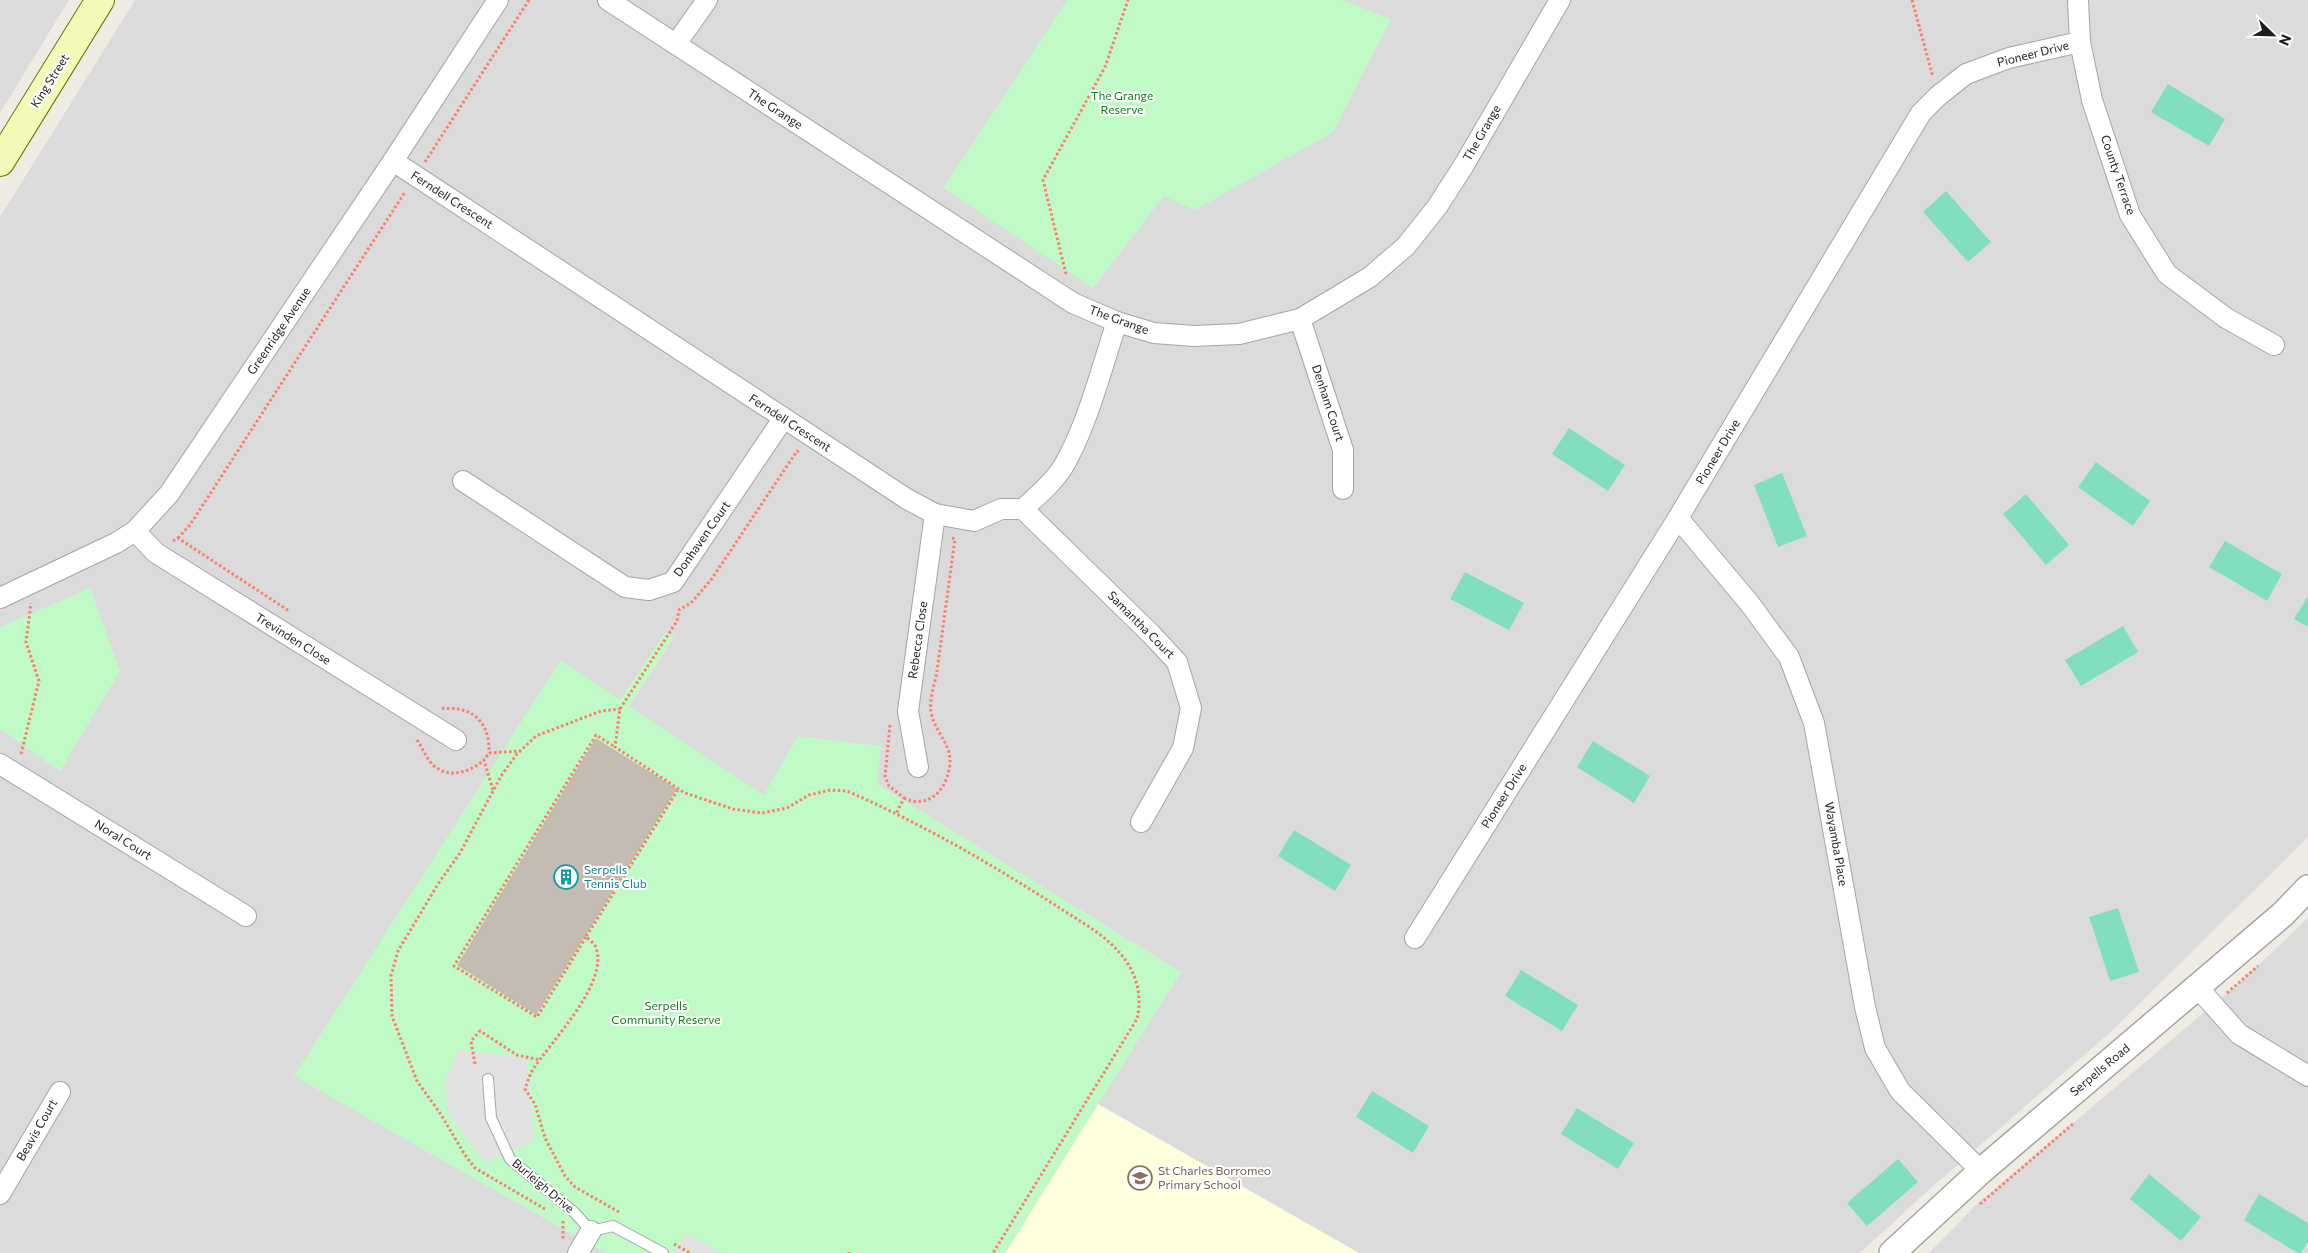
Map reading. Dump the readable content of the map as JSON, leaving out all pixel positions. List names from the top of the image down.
{
  "streets": {
    "main road": ["King Street"],
    "street": [
      "Pioneer Drive",
      "The Grange",
      "County Terrace",
      "Ferndell Crescent",
      "Greenridge Avenue",
      "Denham Court",
      "Donhaven Court",
      "Samantha Court",
      "Trevinden Close",
      "Rebecca Close",
      "Noral Court",
      "Wayamba Place",
      "Serpells Road",
      "Beavis Court"
    ],
    "lane": ["Burleigh Drive"]
  },
  "crossings": [
    ["Pioneer Drive", "County Terrace"],
    ["Pioneer Drive", "Wayamba Place"],
    ["The Grange", "Denham Court"],
    ["Ferndell Crescent", "Greenridge Avenue"],
    ["Ferndell Crescent", "Donhaven Court"],
    ["Ferndell Crescent", "Samantha Court"],
    ["Ferndell Crescent", "Rebecca Close"],
    ["Greenridge Avenue", "Trevinden Close"],
    ["Wayamba Place", "Serpells Road"]
  ],
  "parks": ["The Grange Reserve", "Serpells Community Reserve"],
  "places": {
    "building": ["Serpells Tennis Club"],
    "school or university": ["St Charles Borromeo Primary School"]
  },
  "north": "bottom right"
}
